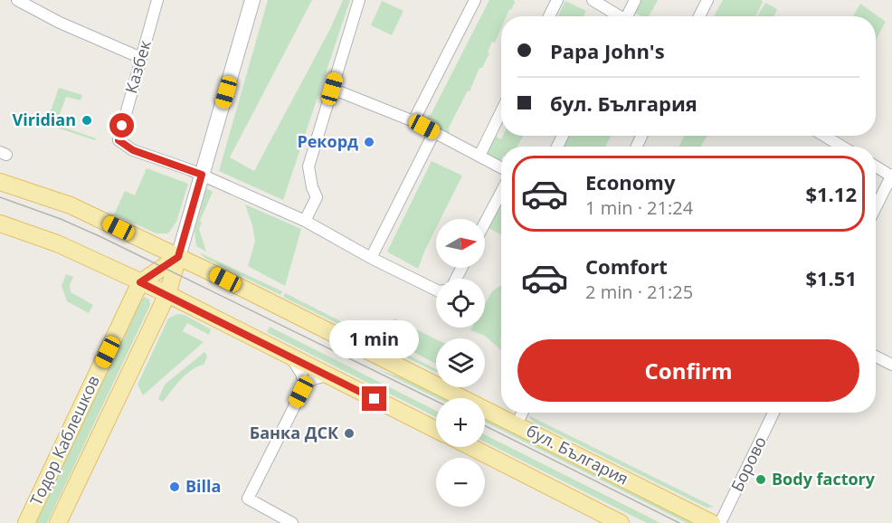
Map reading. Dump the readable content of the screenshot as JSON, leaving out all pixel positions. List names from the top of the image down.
{
  "streets": {
    "main road": ["Тодор Каблешков", "бул. България"],
    "street": ["Казбек", "Борово"]
  },
  "crossings": [
    ["Казбек", "Тодор Каблешков"],
    ["Тодор Каблешков", "бул. България"]
  ],
  "places": [
    "Viridian",
    "Рекорд",
    "Банка ДСК",
    "Body factory",
    "Billa"
  ],
  "north": "right",
  "page": {
    "banner": ["Papa John's", "бул. България"],
    "list": [
      {
        "name": "Economy",
        "note": "1 min · 21:24",
        "value": "$1.12"
      },
      {
        "name": "Comfort",
        "note": "2 min · 21:25",
        "value": "$1.51"
      }
    ],
    "map_buttons": ["+", "−"],
    "bubble": "1 min",
    "buttons": "Confirm"
  }
}
